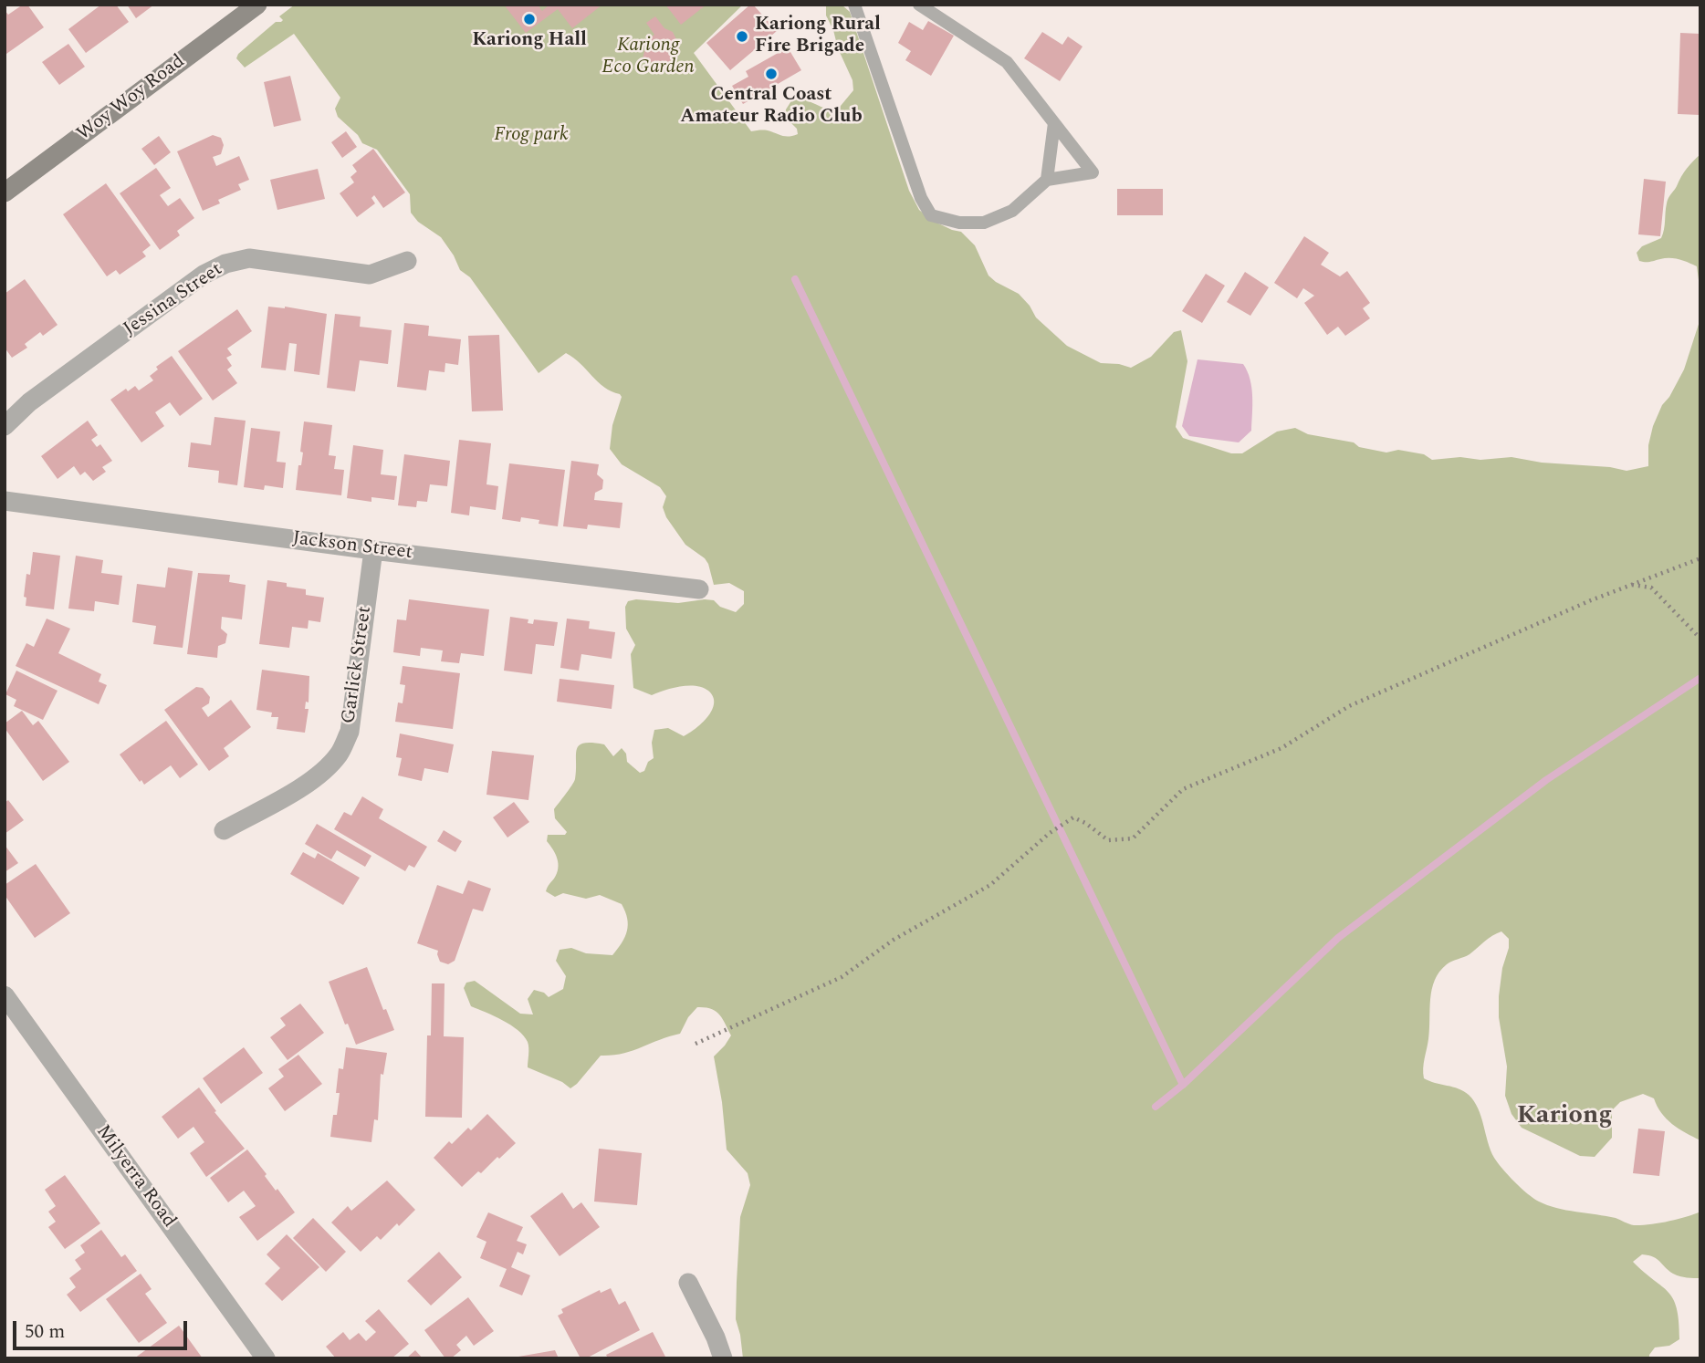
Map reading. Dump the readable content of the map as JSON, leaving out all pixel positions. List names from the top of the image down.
{
  "streets": {
    "main road": ["Woy Woy Road"],
    "street": [
      "Jessina Street",
      "Jackson Street",
      "Garlick Street",
      "Milyerra Road"
    ]
  },
  "crossings": [
    ["Jackson Street", "Garlick Street"]
  ],
  "districts": ["Kariong"],
  "parks": ["Kariong Eco Garden", "Frog park"],
  "places": ["Kariong Hall", "Kariong Rural Fire Brigade", "Central Coast Amateur Radio Club"],
  "scale_bar": "50 m"
}
